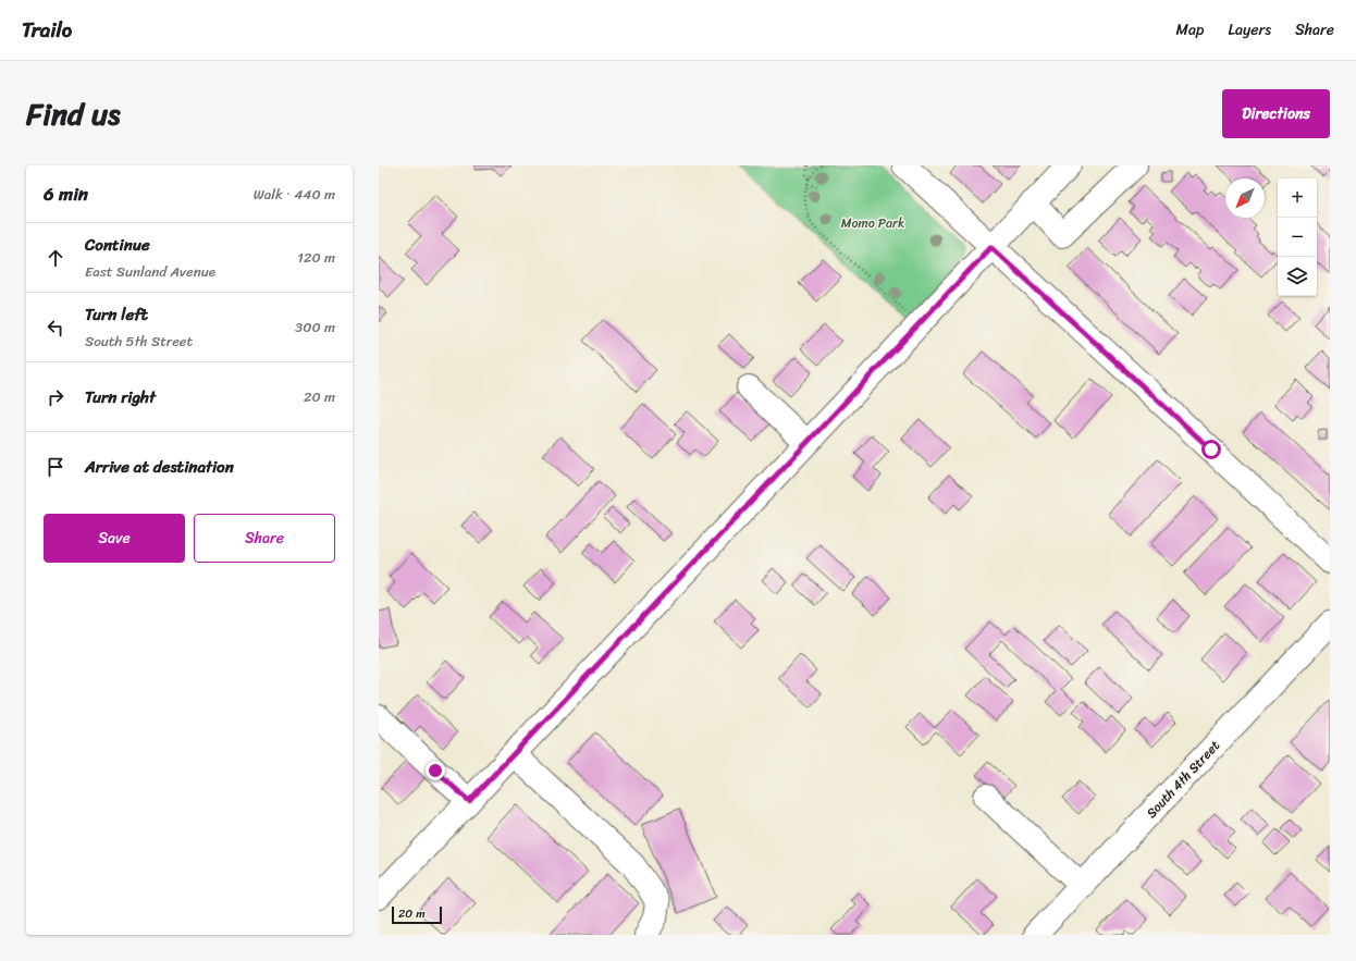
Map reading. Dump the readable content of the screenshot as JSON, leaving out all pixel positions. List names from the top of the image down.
{
  "streets": {
    "street": ["South 4th Street"]
  },
  "parks": ["Momo Park"],
  "scale_bar": "20 m",
  "north": "bottom left",
  "page": {
    "header": "Trailo",
    "nav": ["Map", "Layers", "Share"],
    "title": "Find us",
    "buttons": [
      "Directions",
      ["Save", "Share"]
    ],
    "heading": ["6 min", "Walk · 440 m"],
    "map_buttons": ["+", "−"],
    "list": [
      ["Continue", "East Sunland Avenue", "120 m"],
      ["Turn left", "South 5th Street", "300 m"],
      ["Turn right", "20 m"],
      "Arrive at destination"
    ],
    "scale": "20 m"
  }
}
